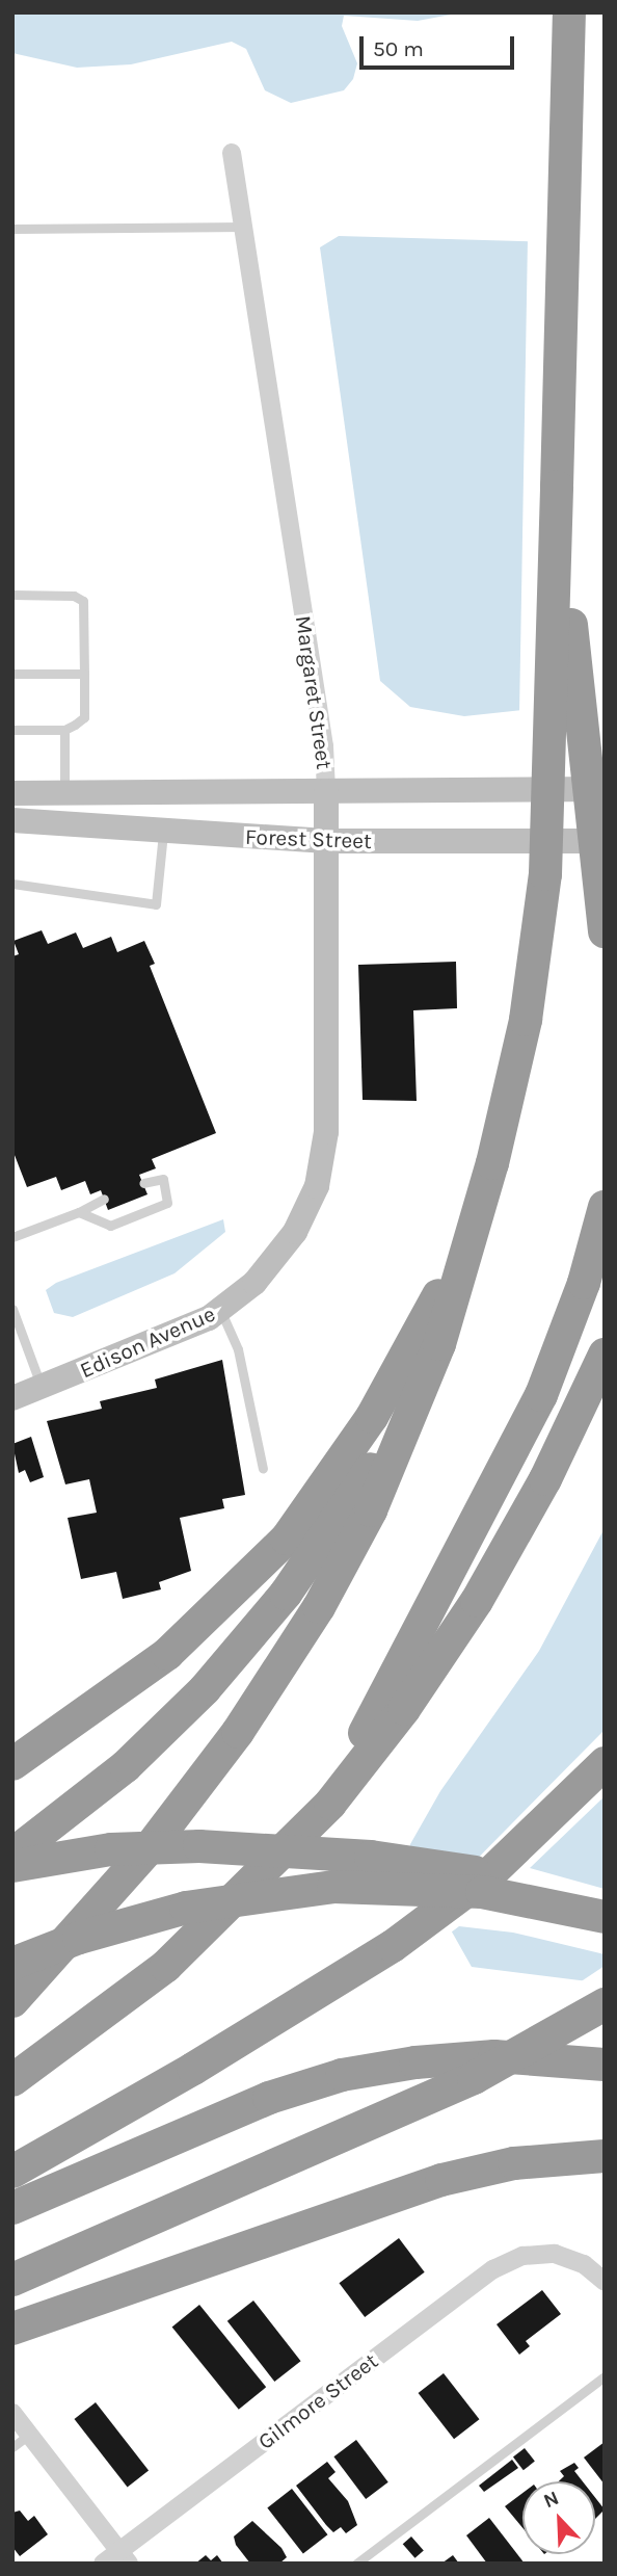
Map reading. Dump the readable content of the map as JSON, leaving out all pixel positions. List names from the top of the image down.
{
  "streets": {
    "main road": ["Margaret Street", "Forest Street", "Edison Avenue"],
    "street": ["Gilmore Street"]
  },
  "crossings": [
    ["Margaret Street", "Forest Street"],
    ["Margaret Street", "Edison Avenue"]
  ],
  "scale_bar": "50 m",
  "north": "top left"
}
